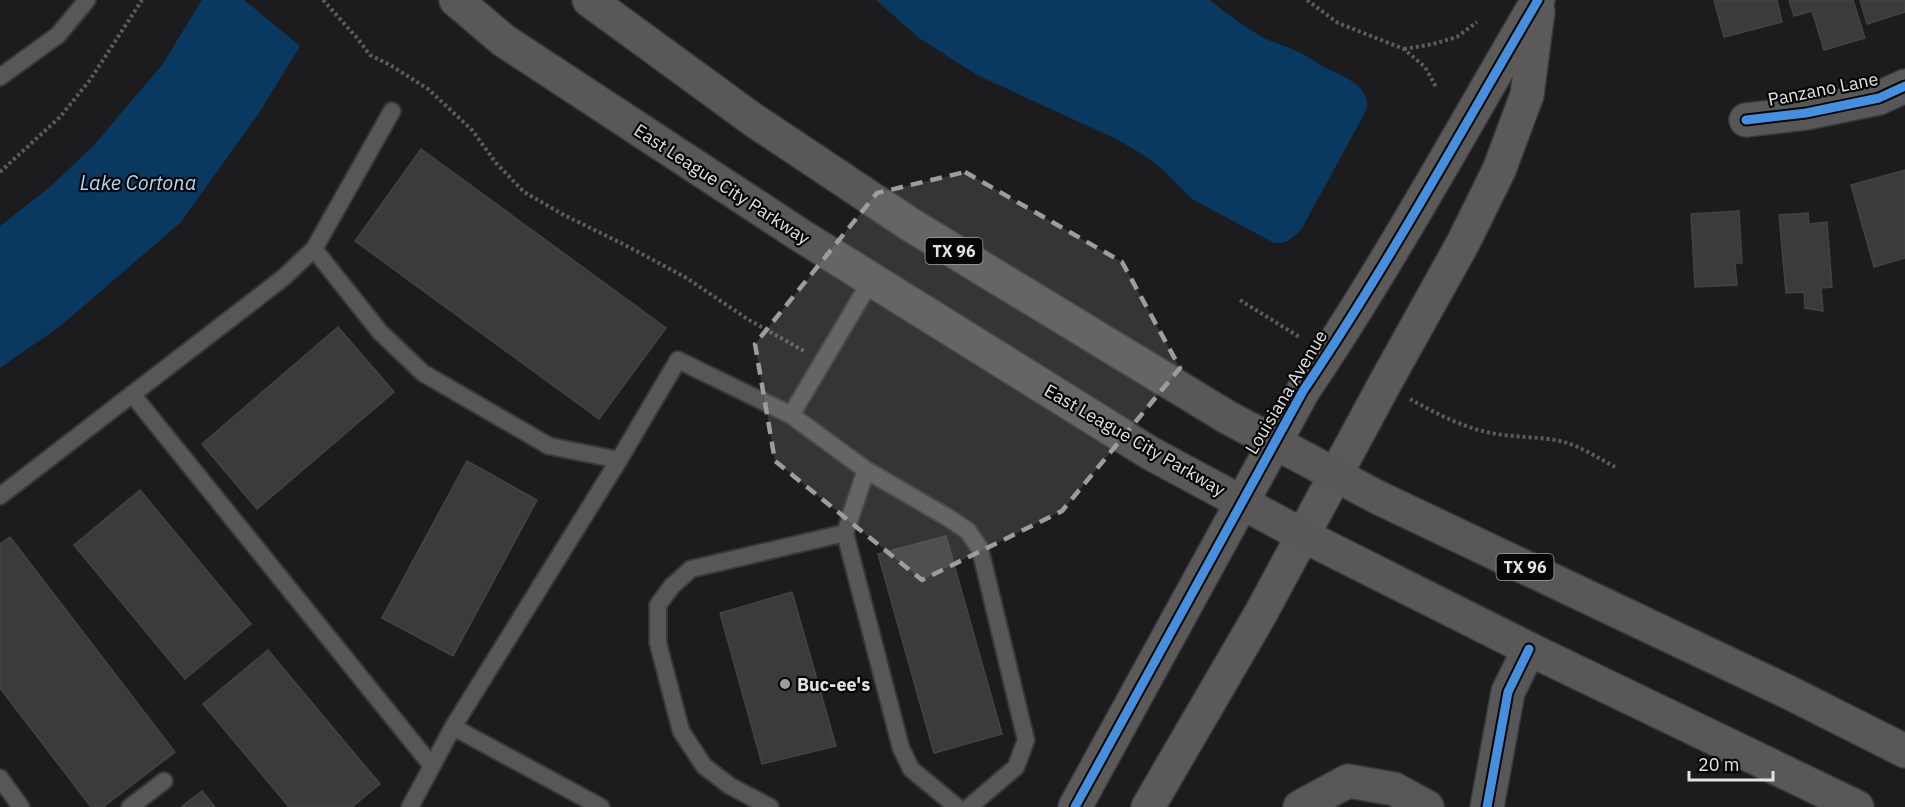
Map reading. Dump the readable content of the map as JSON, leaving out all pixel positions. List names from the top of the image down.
{
  "streets": {
    "main road": ["East League City Parkway", "TX 96"],
    "street": ["Panzano Lane", "Louisiana Avenue"]
  },
  "crossings": [
    ["East League City Parkway", "Louisiana Avenue"],
    ["TX 96", "Louisiana Avenue"]
  ],
  "water": ["Lake Cortona"],
  "places": ["Buc-ee's"],
  "scale_bar": "20 m"
}
